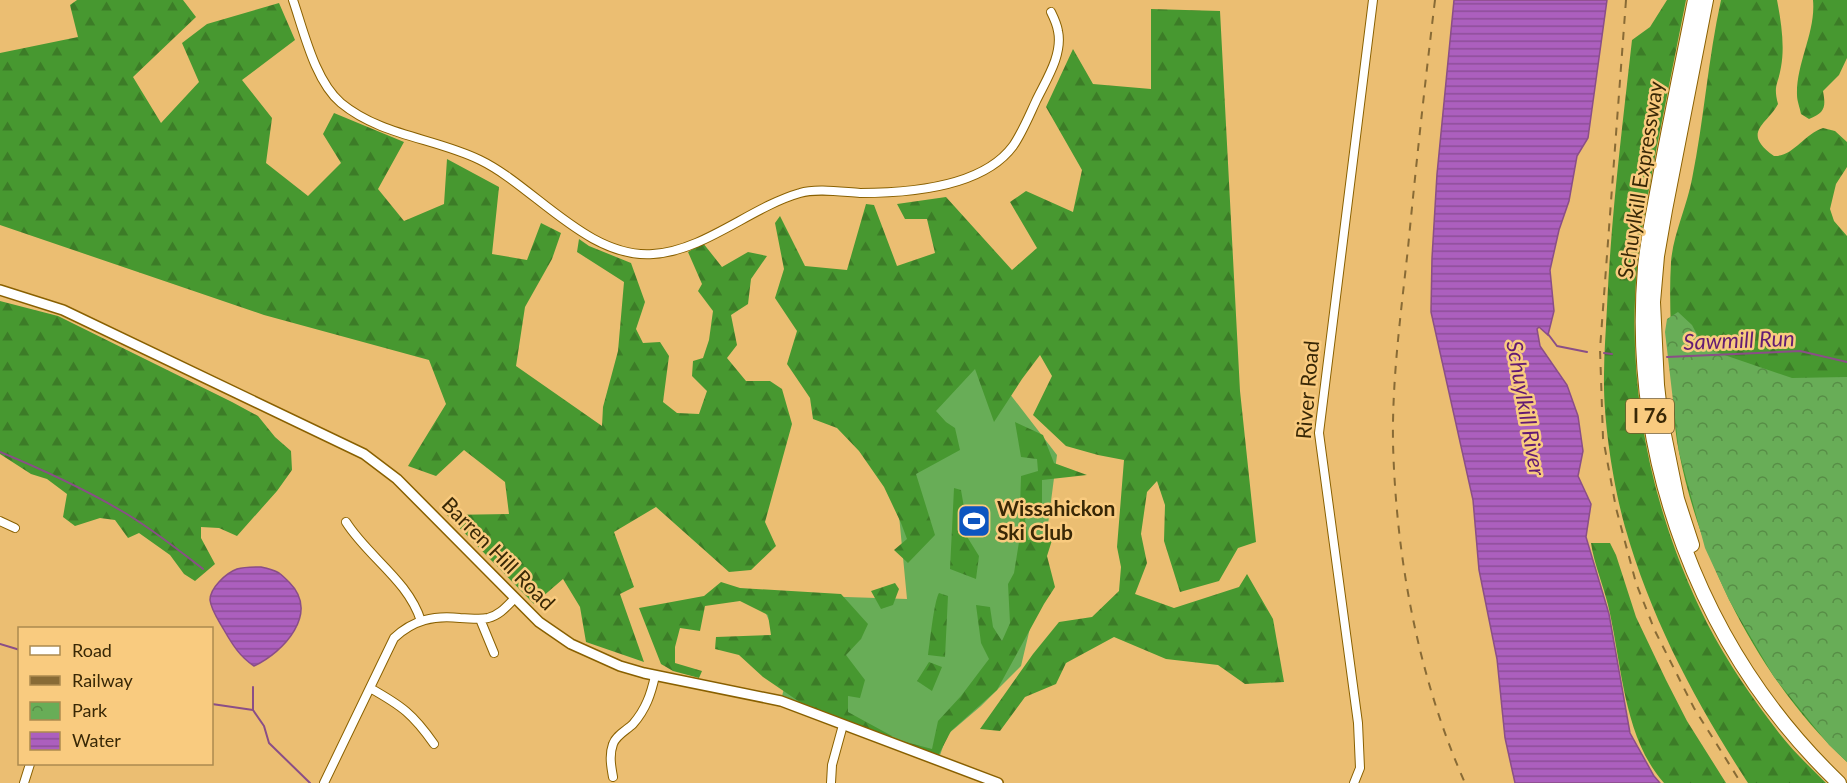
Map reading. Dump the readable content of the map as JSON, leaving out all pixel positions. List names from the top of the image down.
{
  "streets": {
    "highway": ["Schuylkill Expressway", "I 76"],
    "street": ["River Road", "Barren Hill Road"]
  },
  "water": ["Sawmill Run", "Schuylkill River"],
  "places": {
    "sports": ["Wissahickon Ski Club"]
  },
  "legend": [
    "Road",
    "Railway",
    "Park",
    "Water"
  ]
}
